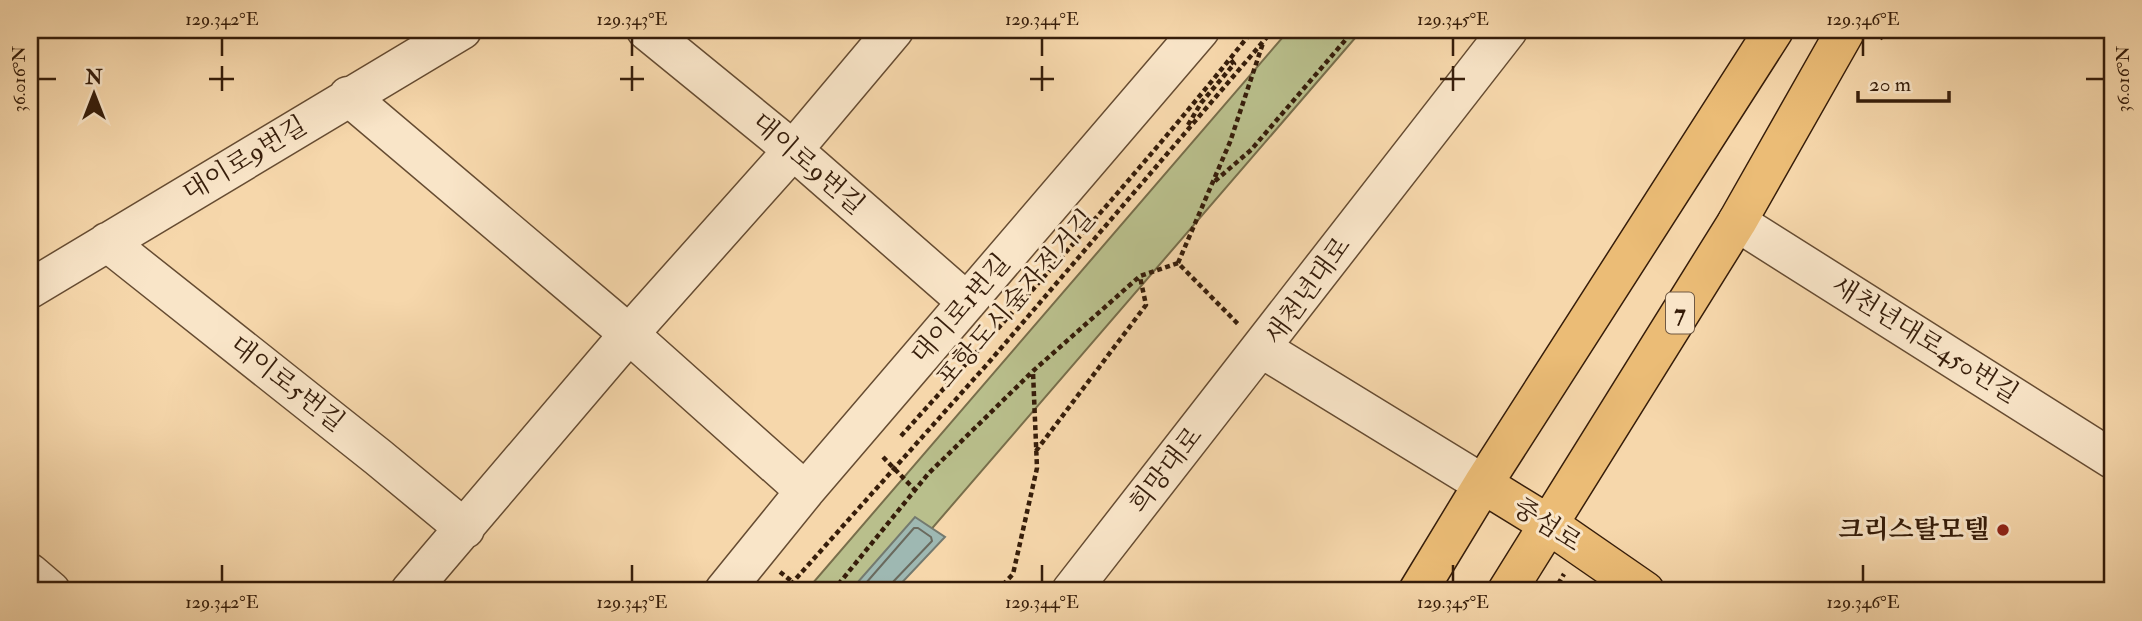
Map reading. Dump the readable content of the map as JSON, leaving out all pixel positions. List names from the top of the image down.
{
  "streets": {
    "main road": ["7", "중섬로"],
    "street": [
      "대이로9번길",
      "새천년대로",
      "대이로1번길",
      "새천년대로450번길",
      "대이로5번길",
      "희망대로"
    ],
    "path": ["포항도시숲자전거길"]
  },
  "crossings": [
    ["대이로9번길", "대이로1번길"],
    ["대이로9번길", "대이로5번길"],
    ["새천년대로", "희망대로"],
    ["새천년대로", "중섬로"],
    ["7", "새천년대로450번길"],
    ["7", "중섬로"]
  ],
  "places": ["크리스탈모텔"],
  "scale_bar": "20 m",
  "north": "top",
  "coordinates": [
    "129.342°E",
    "129.343°E",
    "129.344°E",
    "129.345°E",
    "129.346°E",
    "36.016°N"
  ]
}
